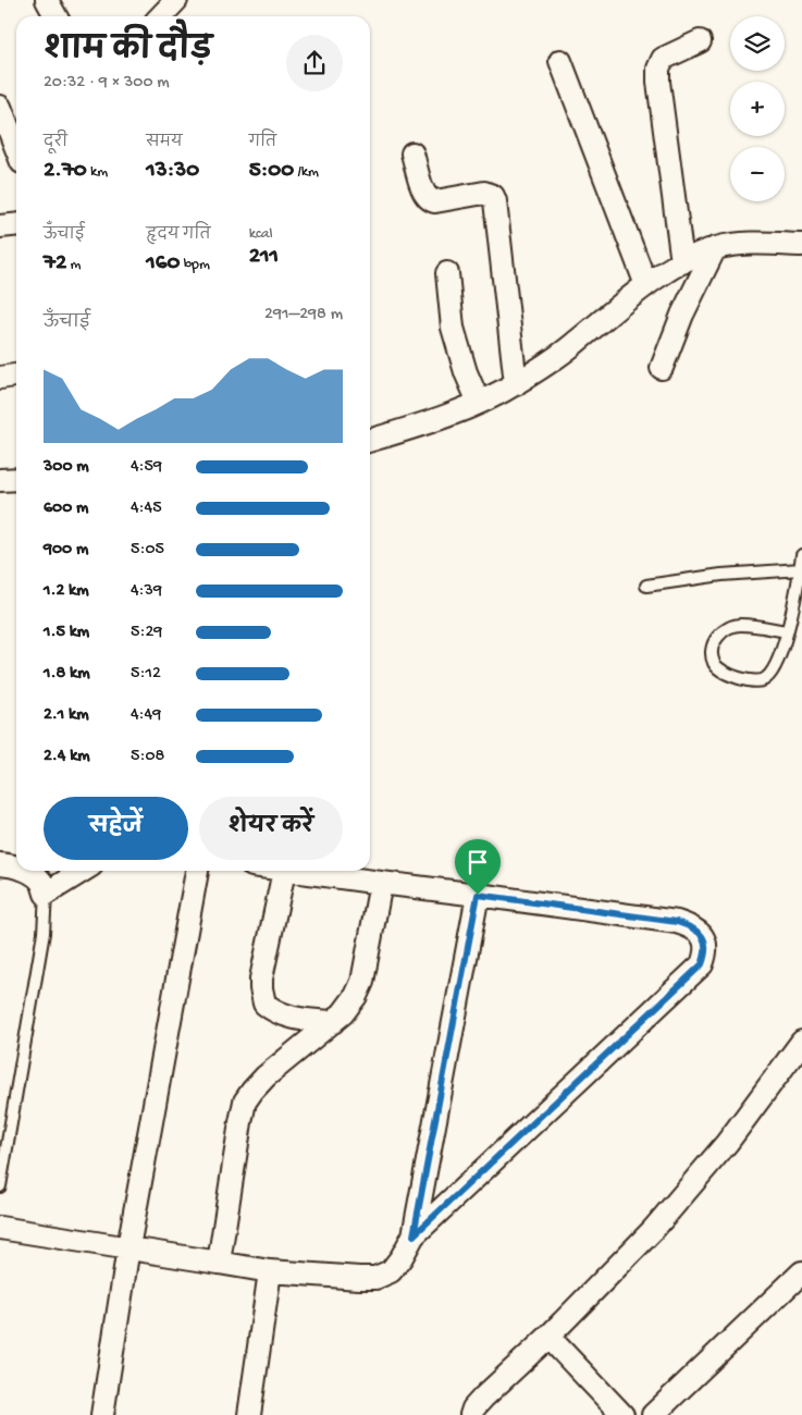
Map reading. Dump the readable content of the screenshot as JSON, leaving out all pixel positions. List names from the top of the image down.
{
  "page": {
    "map_buttons": ["+", "−"],
    "heading": ["शाम की दौड़", "20:32 · 9 × 300 m"],
    "stats": [
      ["दूरी", "2.70 km"],
      ["समय", "13:30"],
      ["गति", "5:00 /km"],
      ["ऊँचाई", "72 m"],
      ["हृदय गति", "160 bpm"],
      ["kcal", "211"]
    ],
    "chart": ["ऊँचाई", "291–298 m"],
    "list": [
      {
        "name": "300 m",
        "note": "4:59"
      },
      {
        "name": "600 m",
        "note": "4:45"
      },
      {
        "name": "900 m",
        "note": "5:05"
      },
      {
        "name": "1.2 km",
        "note": "4:39"
      },
      {
        "name": "1.5 km",
        "note": "5:29"
      },
      {
        "name": "1.8 km",
        "note": "5:12"
      },
      {
        "name": "2.1 km",
        "note": "4:49"
      },
      {
        "name": "2.4 km",
        "note": "5:08"
      }
    ],
    "buttons": ["सहेजें", "शेयर करें"]
  }
}
